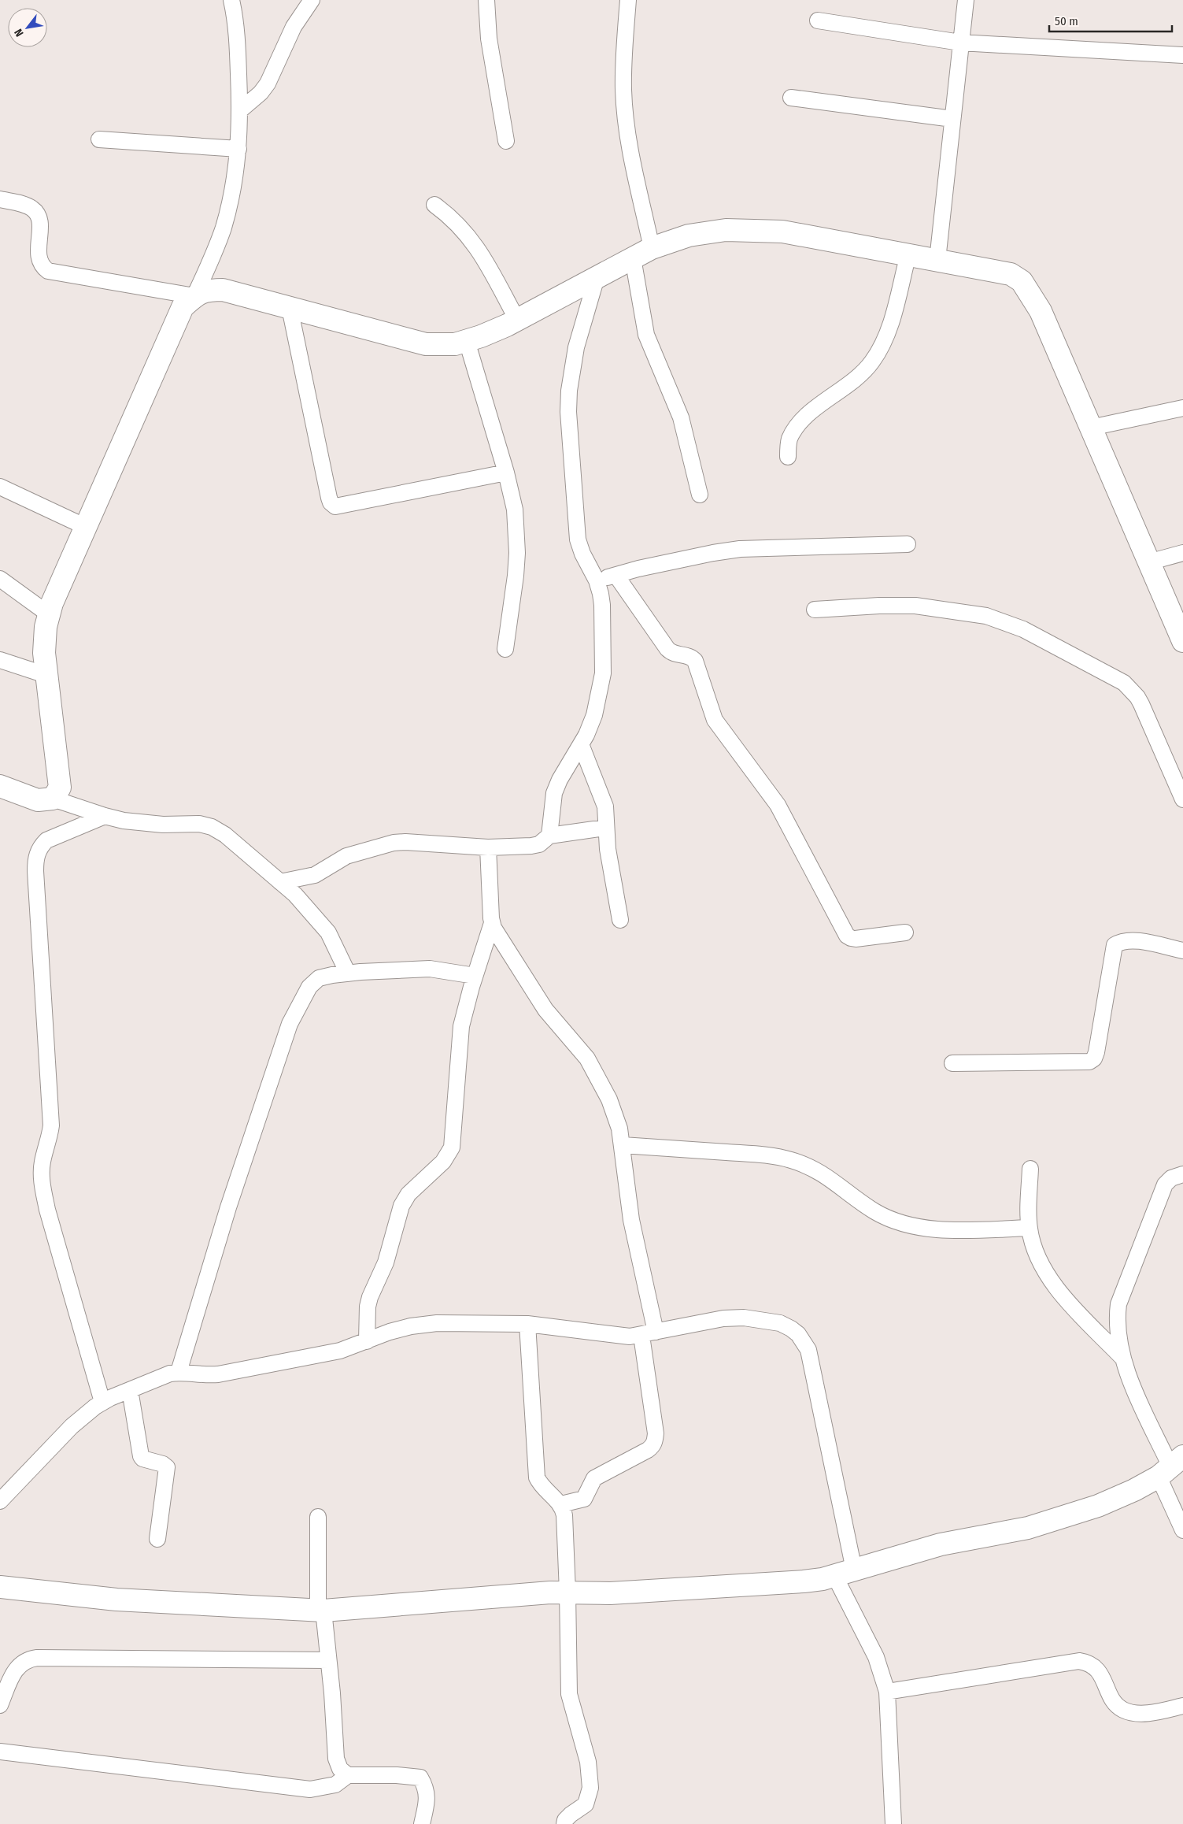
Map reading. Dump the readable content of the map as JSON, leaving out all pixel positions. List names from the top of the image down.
{
  "scale_bar": "50 m",
  "north": "bottom left"
}
